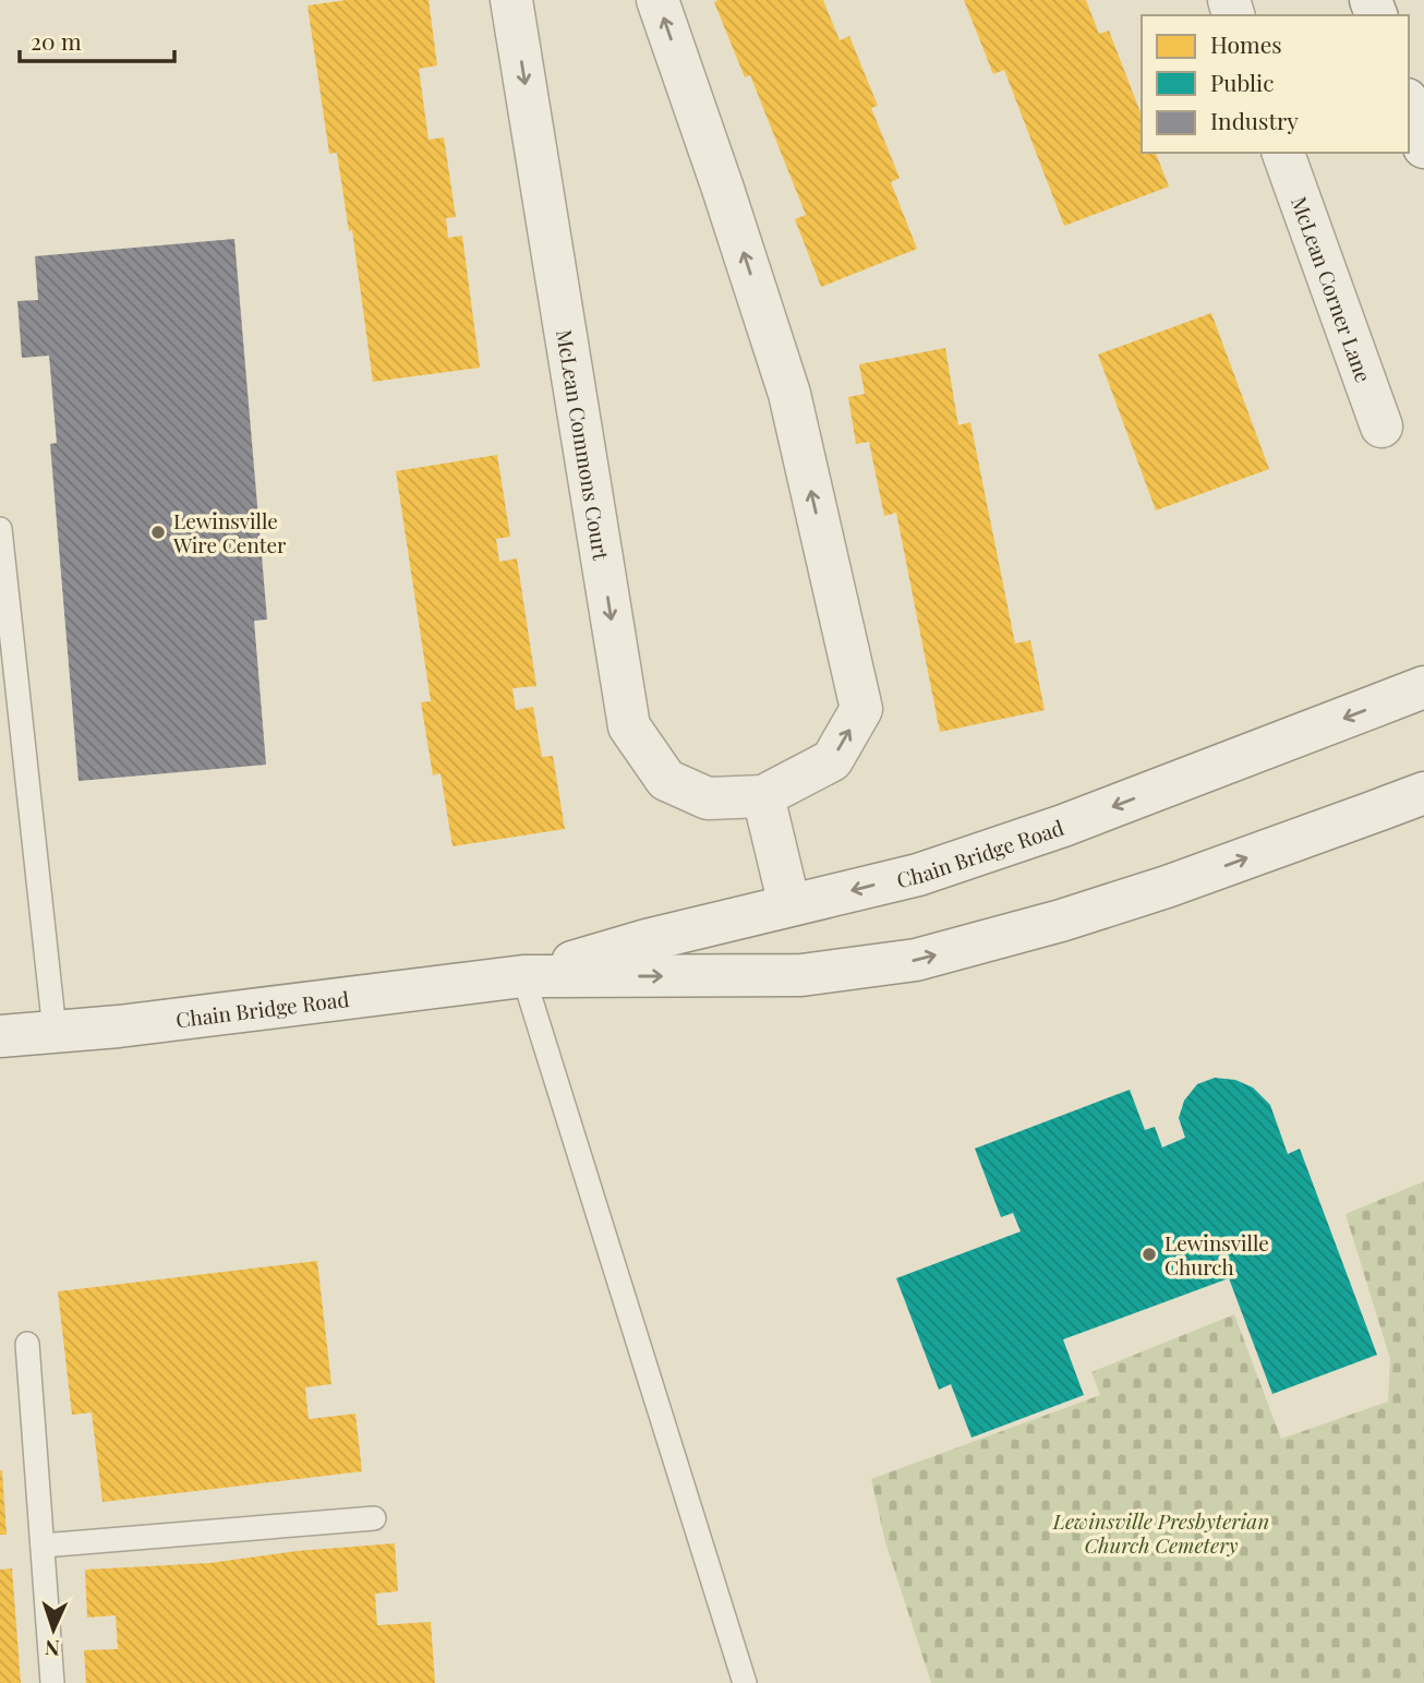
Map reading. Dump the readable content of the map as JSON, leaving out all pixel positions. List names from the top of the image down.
{
  "streets": {
    "main road": ["McLean Corner Lane", "McLean Commons Court", "Chain Bridge Road"]
  },
  "parks": ["Lewinsville Presbyterian Church Cemetery"],
  "places": ["Lewinsville Wire Center", "Lewinsville Church"],
  "legend": ["Homes", "Public", "Industry"],
  "scale_bar": "20 m",
  "north": "bottom"
}
